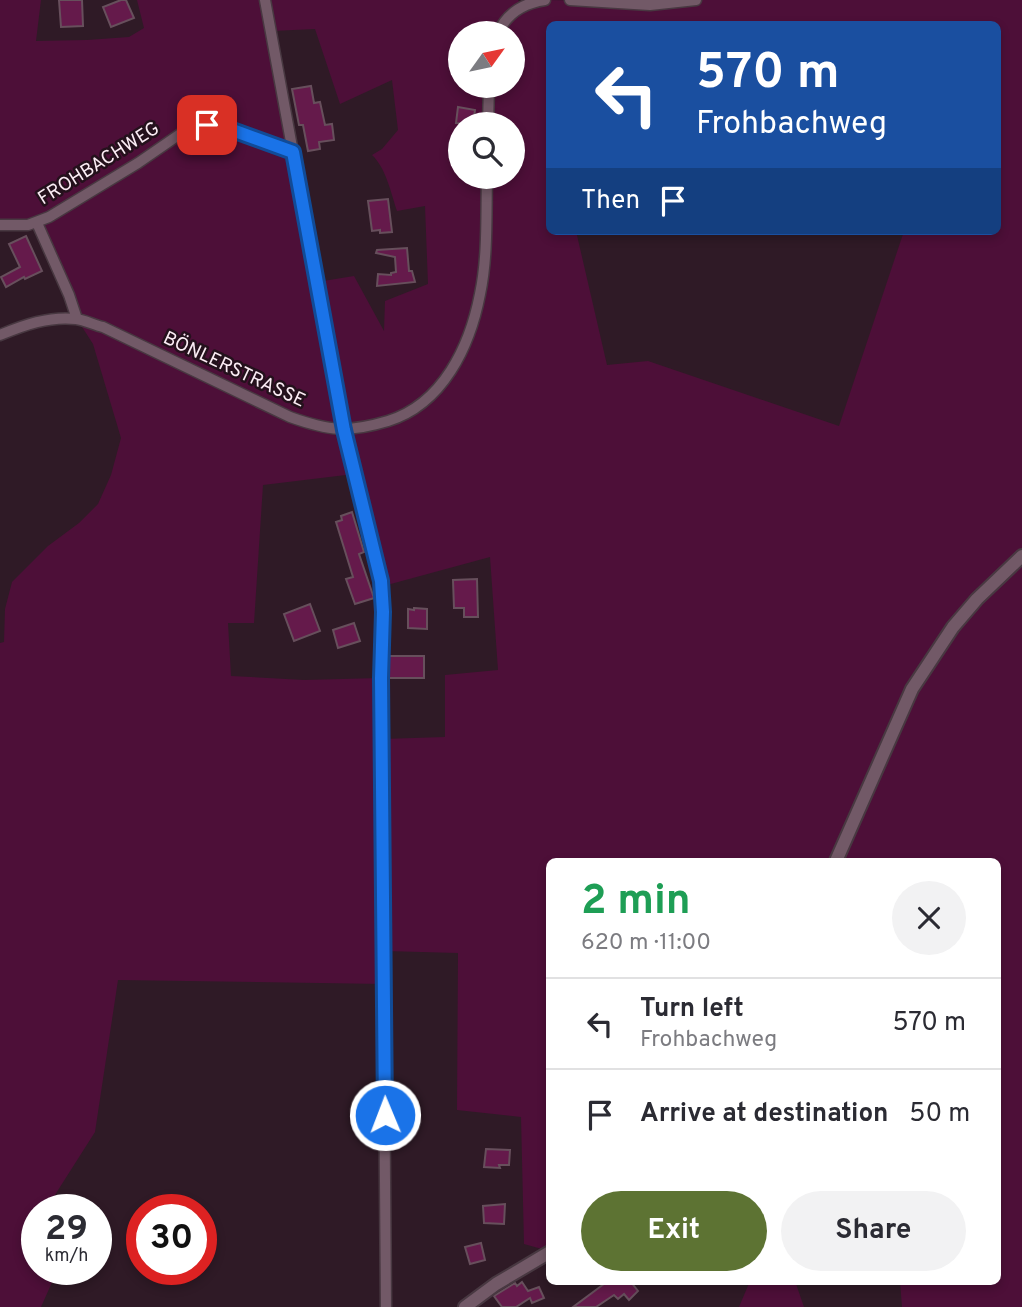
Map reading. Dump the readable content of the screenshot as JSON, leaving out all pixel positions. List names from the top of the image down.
{
  "streets": {
    "street": ["FROHBACHWEG", "BÖNLERSTRASSE"]
  },
  "north": "top right",
  "page": {
    "turn": ["570 m", "Frohbachweg"],
    "then": "Then",
    "heading": ["2 min", "620 m · 11:00"],
    "list": [
      {
        "name": "Turn left",
        "note": "Frohbachweg",
        "value": "570 m"
      },
      {
        "name": "Arrive at destination",
        "value": "50 m"
      }
    ],
    "buttons": ["Exit", "Share"],
    "speed": "29 km/h",
    "limit": "30"
  }
}
